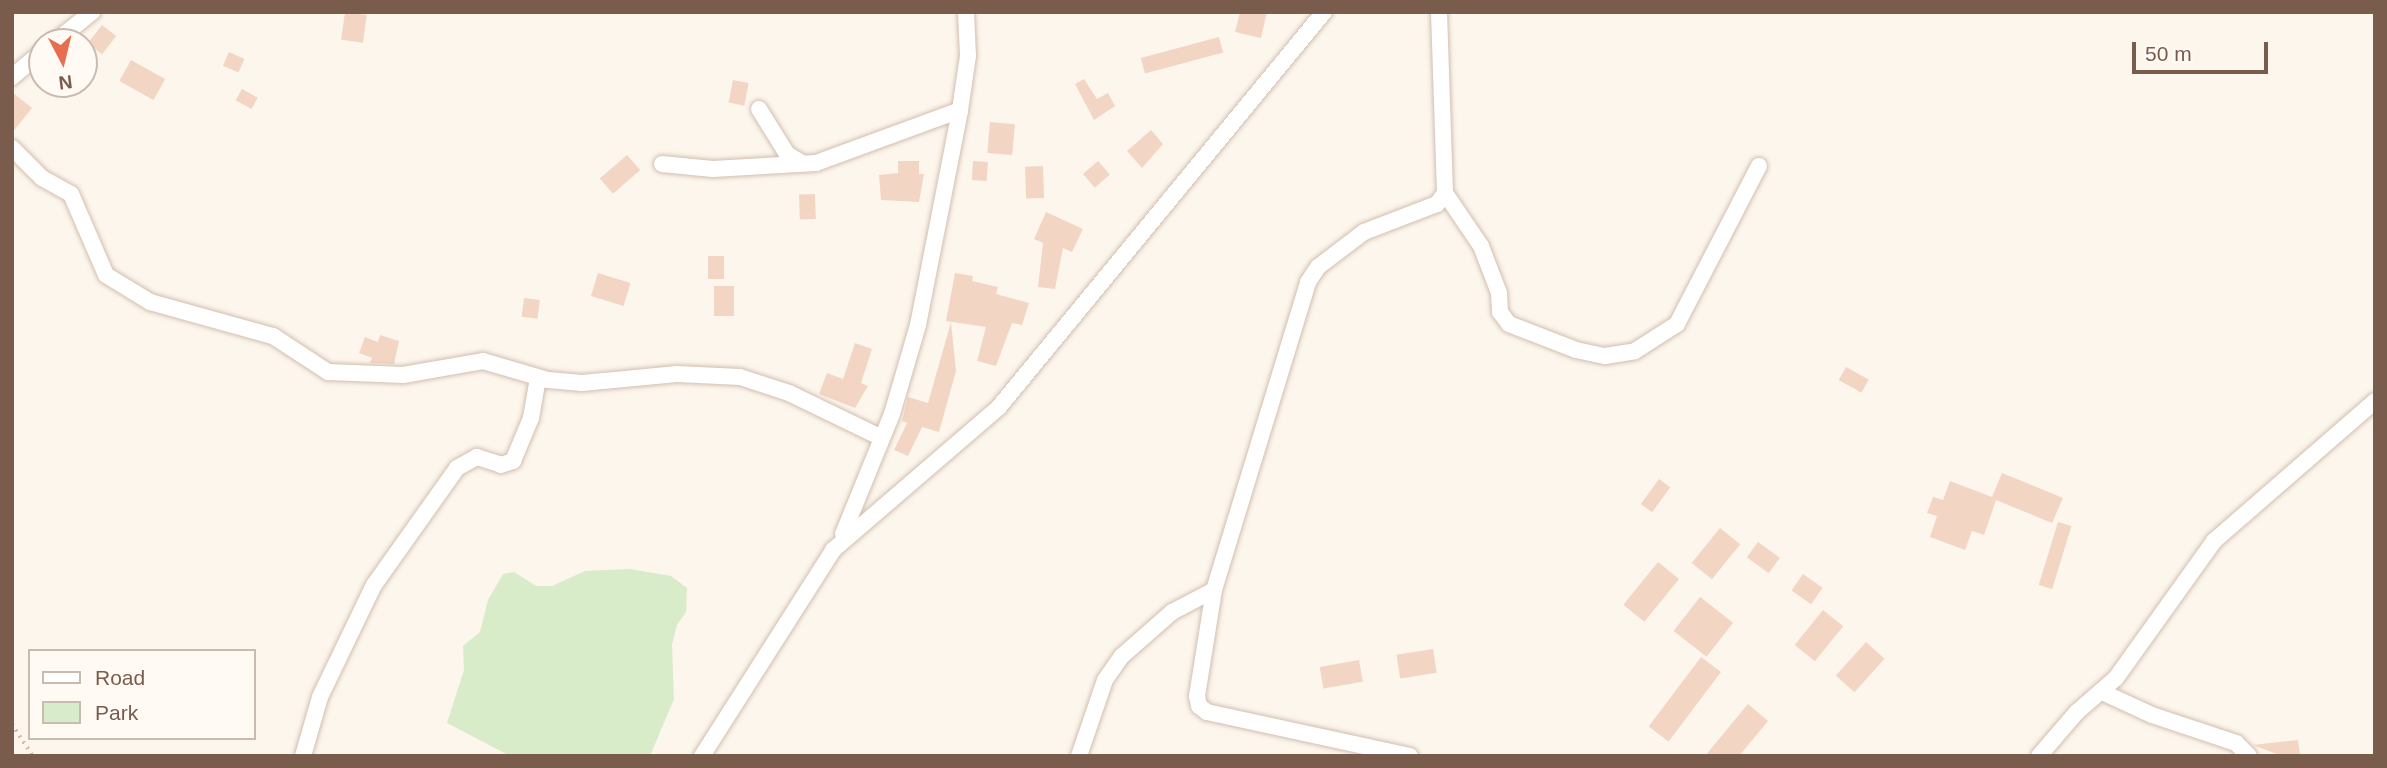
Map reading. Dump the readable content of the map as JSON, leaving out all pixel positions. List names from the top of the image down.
{
  "legend": ["Road", "Park"],
  "scale_bar": "50 m",
  "north": "bottom"
}
